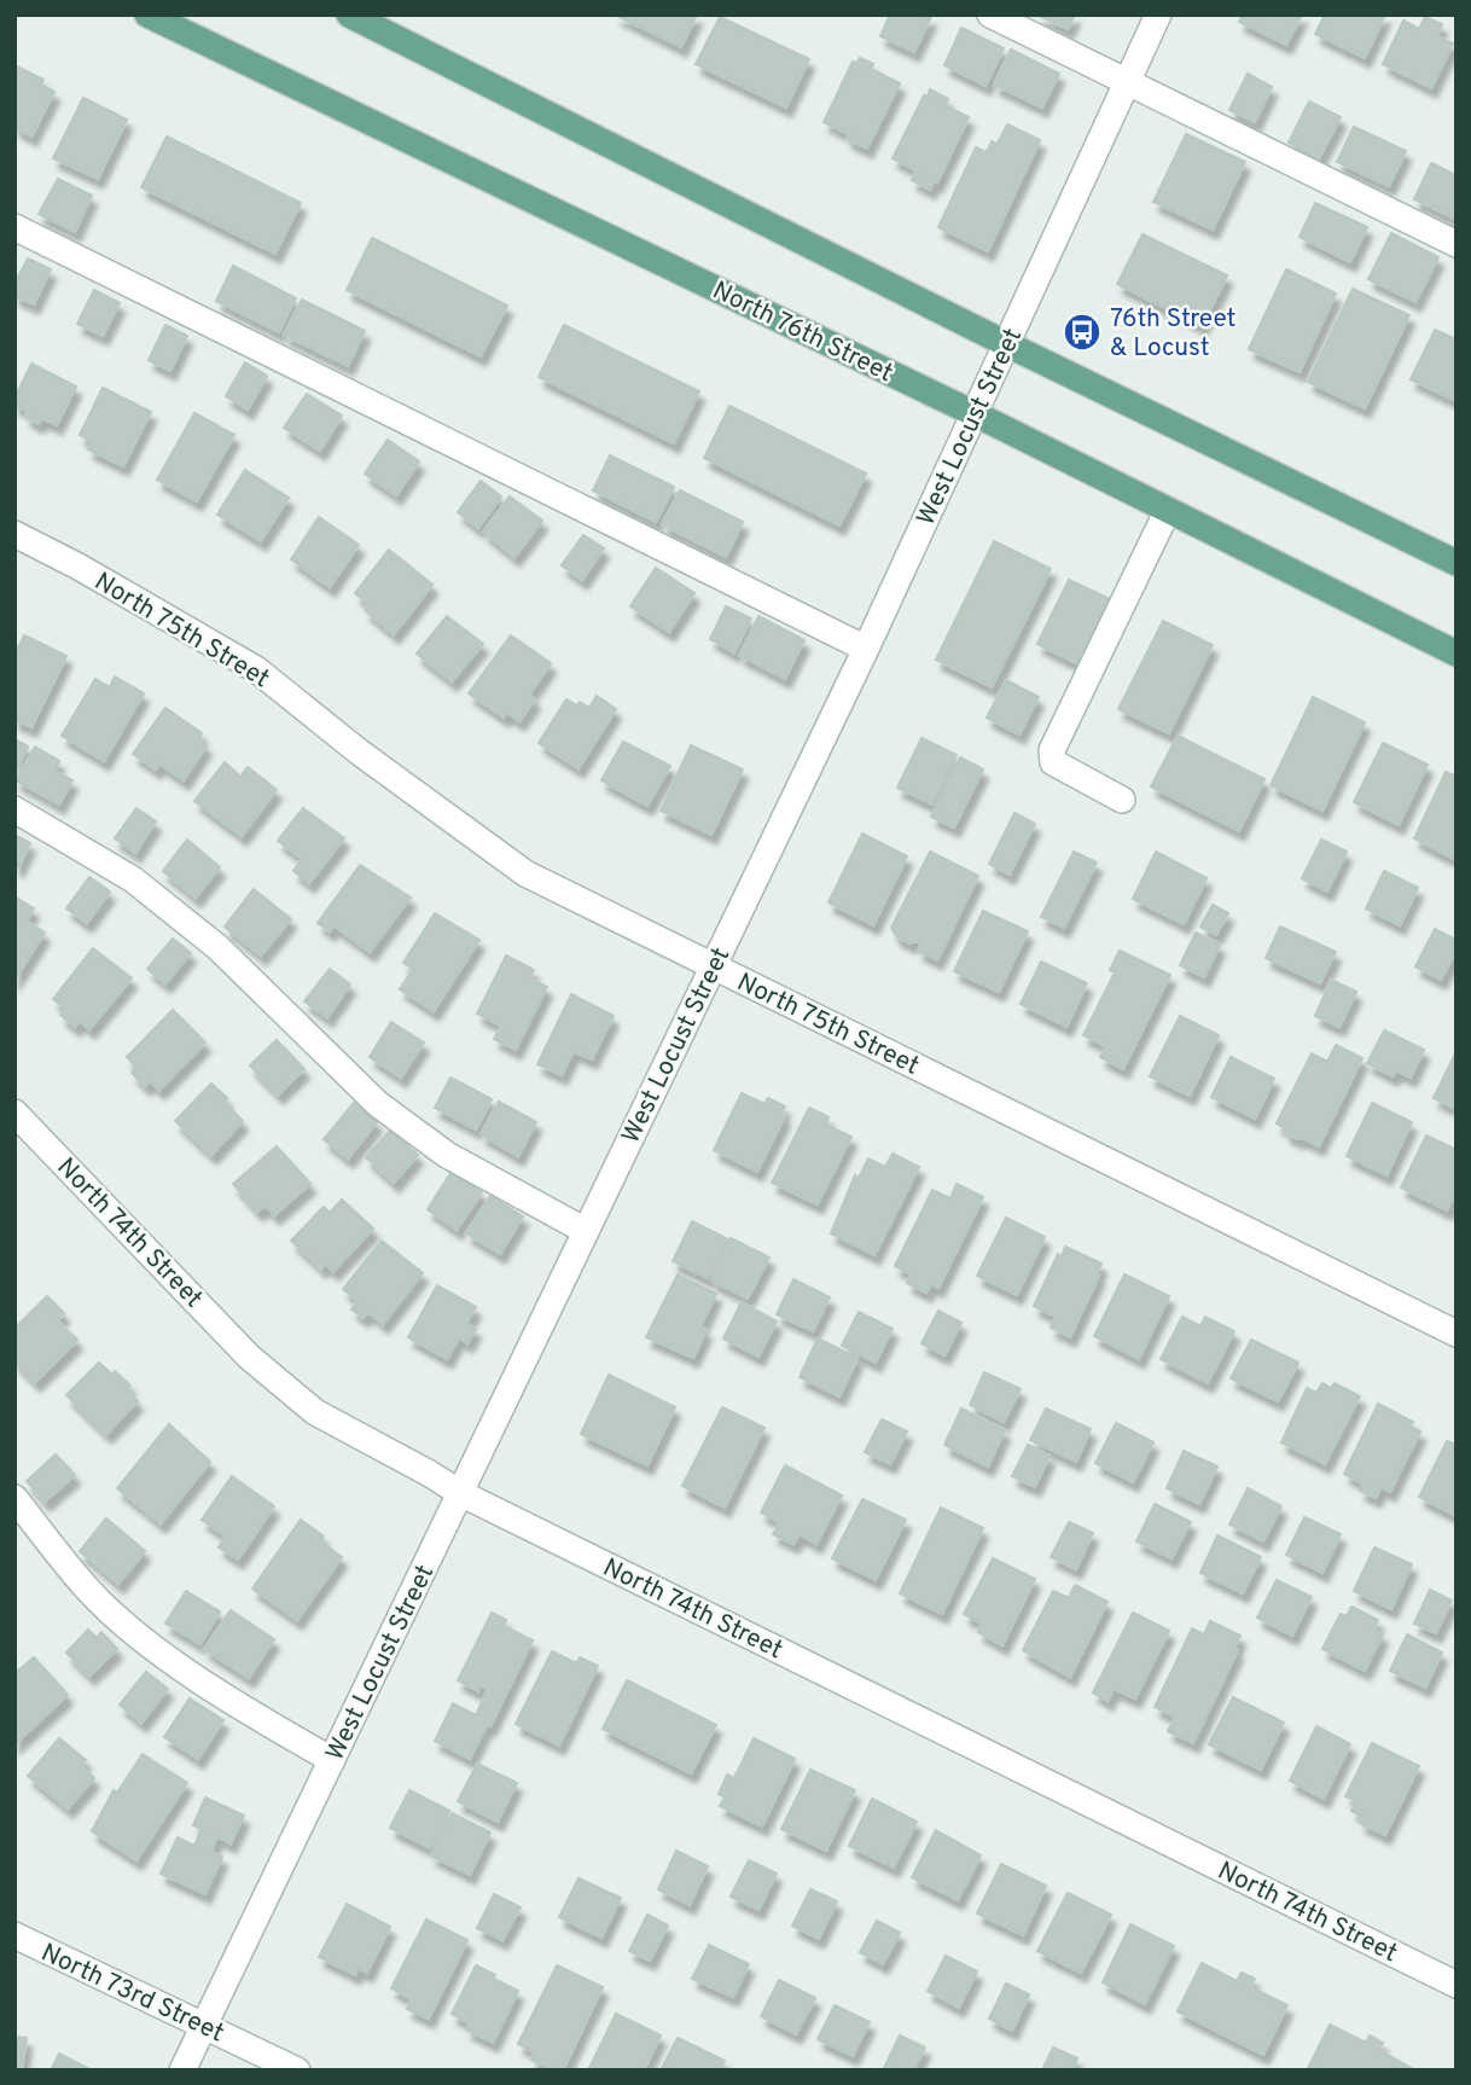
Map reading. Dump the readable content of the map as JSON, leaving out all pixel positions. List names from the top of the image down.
{
  "streets": {
    "main road": ["North 76th Street"],
    "street": [
      "West Locust Street",
      "North 75th Street",
      "North 74th Street",
      "North 73rd Street"
    ]
  },
  "crossings": [
    ["North 76th Street", "West Locust Street"],
    ["West Locust Street", "North 75th Street"],
    ["West Locust Street", "North 74th Street"],
    ["West Locust Street", "North 73rd Street"]
  ],
  "places": {
    "bus stop": ["76th Street & Locust"]
  }
}
